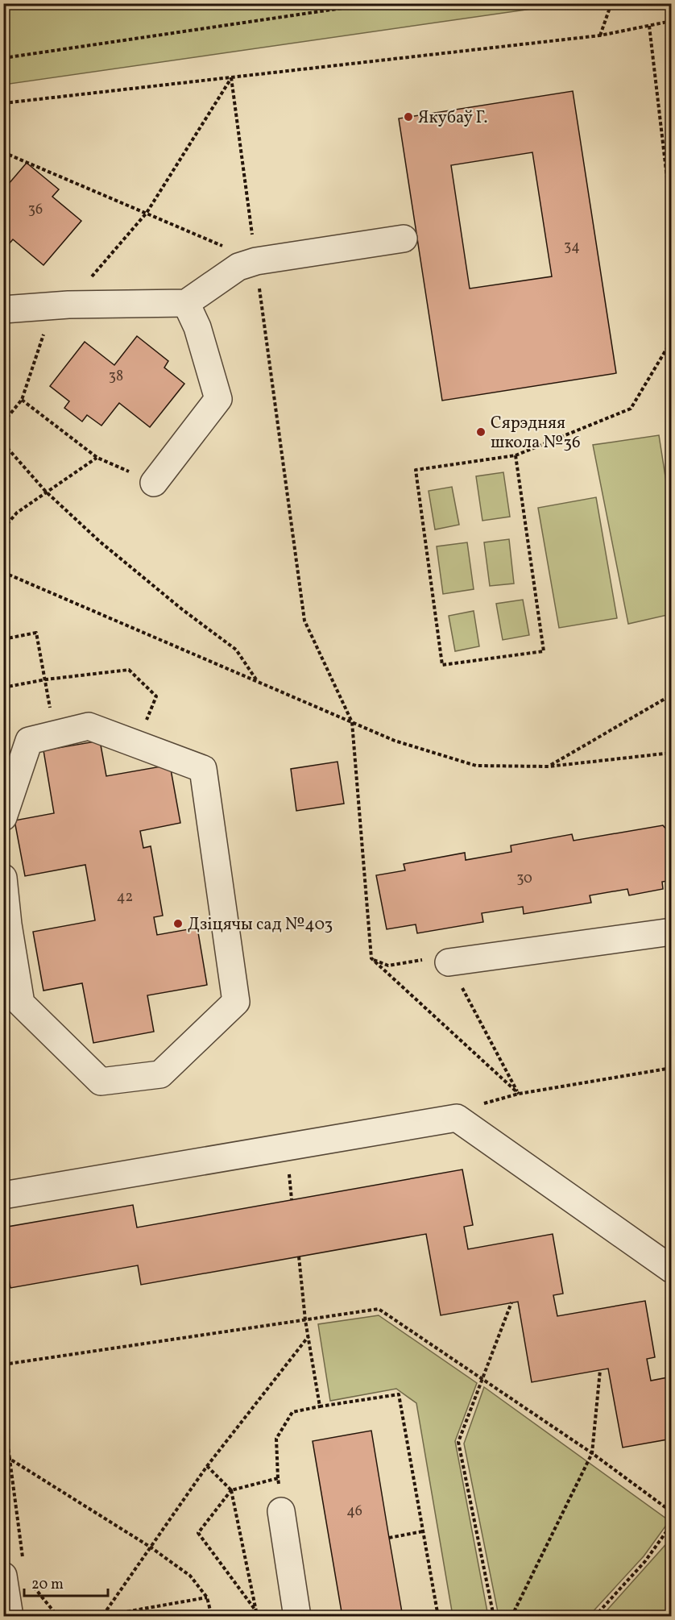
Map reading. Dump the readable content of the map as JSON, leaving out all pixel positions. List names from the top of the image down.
{
  "places": ["Якубаў Г.", "Сярэдняя школа №36", "Дзіцячы сад №403"],
  "house_numbers": [
    "36",
    "34",
    "38",
    "30",
    "42",
    "46"
  ],
  "scale_bar": "20 m"
}
